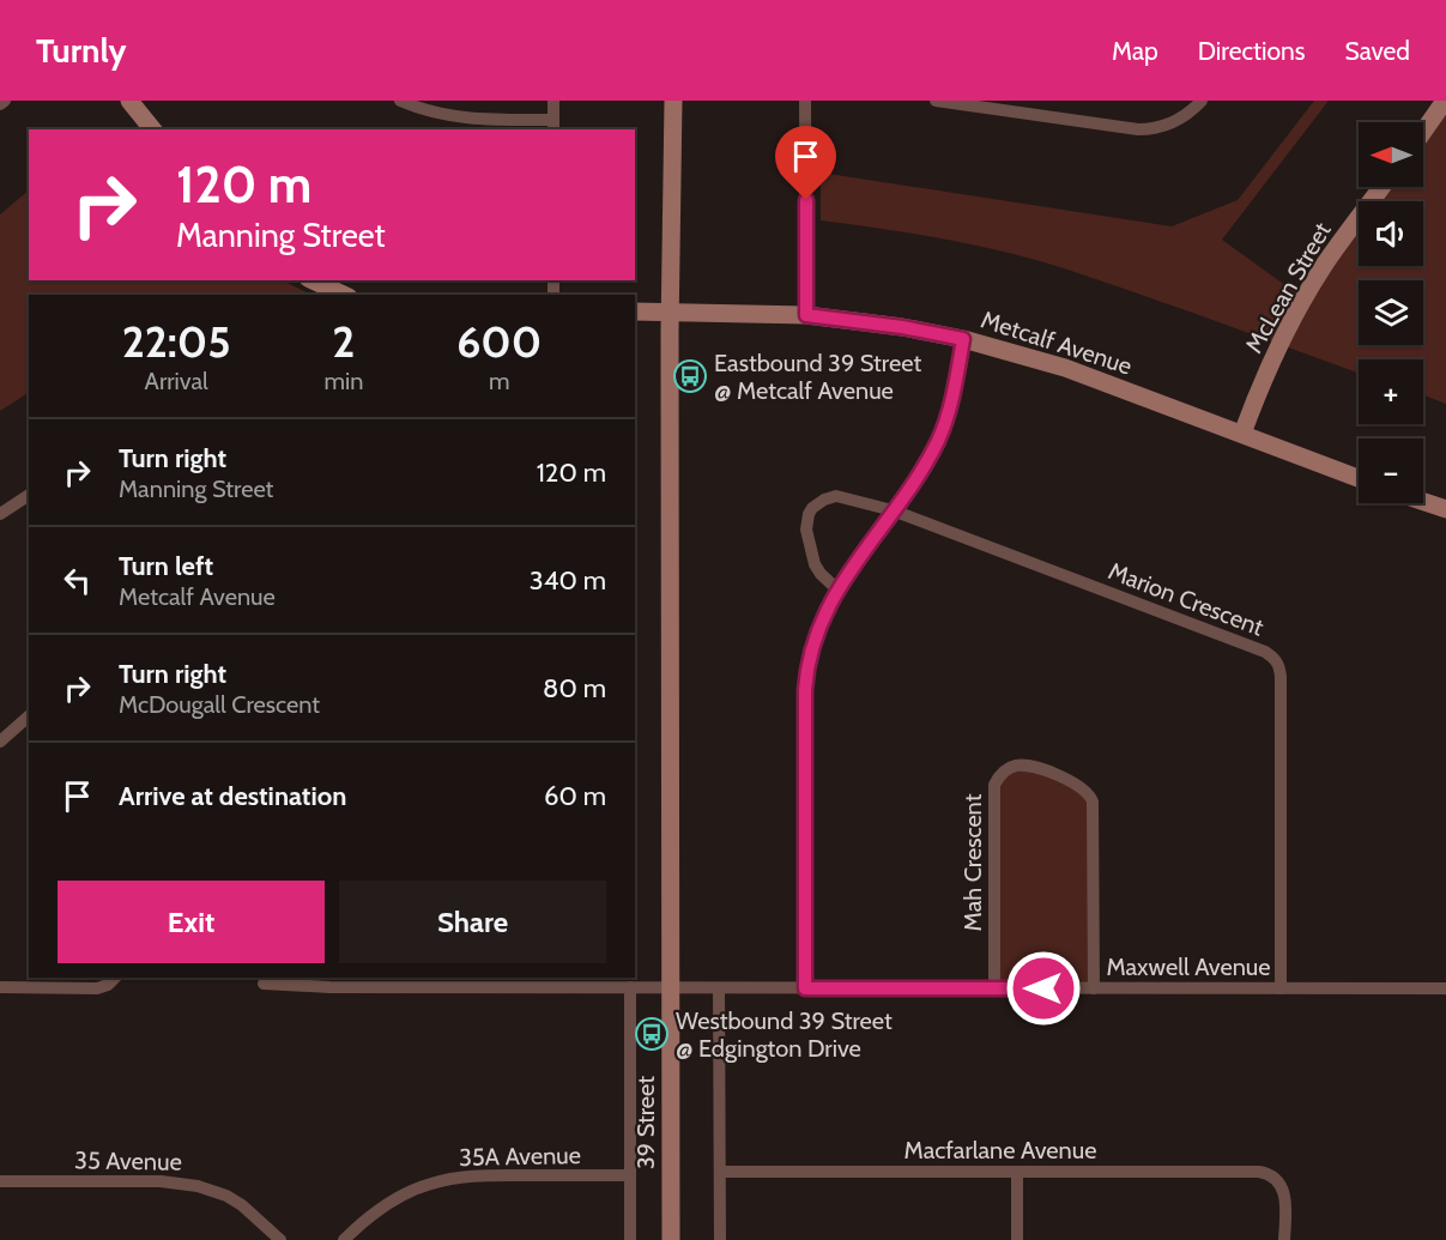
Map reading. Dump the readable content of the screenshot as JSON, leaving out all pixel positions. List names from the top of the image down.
{
  "streets": {
    "street": [
      "McLean Street",
      "Metcalf Avenue",
      "Marion Crescent",
      "Mah Crescent",
      "Maxwell Avenue",
      "39 Street",
      "Macfarlane Avenue",
      "35A Avenue",
      "35 Avenue"
    ]
  },
  "crossings": [
    ["McLean Street", "Metcalf Avenue"],
    ["Metcalf Avenue", "39 Street"],
    ["Marion Crescent", "Maxwell Avenue"],
    ["Mah Crescent", "Maxwell Avenue"],
    ["Maxwell Avenue", "39 Street"],
    ["39 Street", "35A Avenue"]
  ],
  "places": {
    "bus stop": ["Eastbound 39 Street @ Metcalf Avenue", "Westbound 39 Street @ Edgington Drive"]
  },
  "north": "left",
  "page": {
    "header": "Turnly",
    "nav": ["Map", "Directions", "Saved"],
    "map_buttons": ["+", "−"],
    "turn": ["120 m", "Manning Street"],
    "eta": [
      "22:05",
      "Arrival",
      "2",
      "min",
      "600",
      "m"
    ],
    "list": [
      {
        "name": "Turn right",
        "note": "Manning Street",
        "value": "120 m"
      },
      {
        "name": "Turn left",
        "note": "Metcalf Avenue",
        "value": "340 m"
      },
      {
        "name": "Turn right",
        "note": "McDougall Crescent",
        "value": "80 m"
      },
      {
        "name": "Arrive at destination",
        "value": "60 m"
      }
    ],
    "buttons": ["Exit", "Share"]
  }
}
